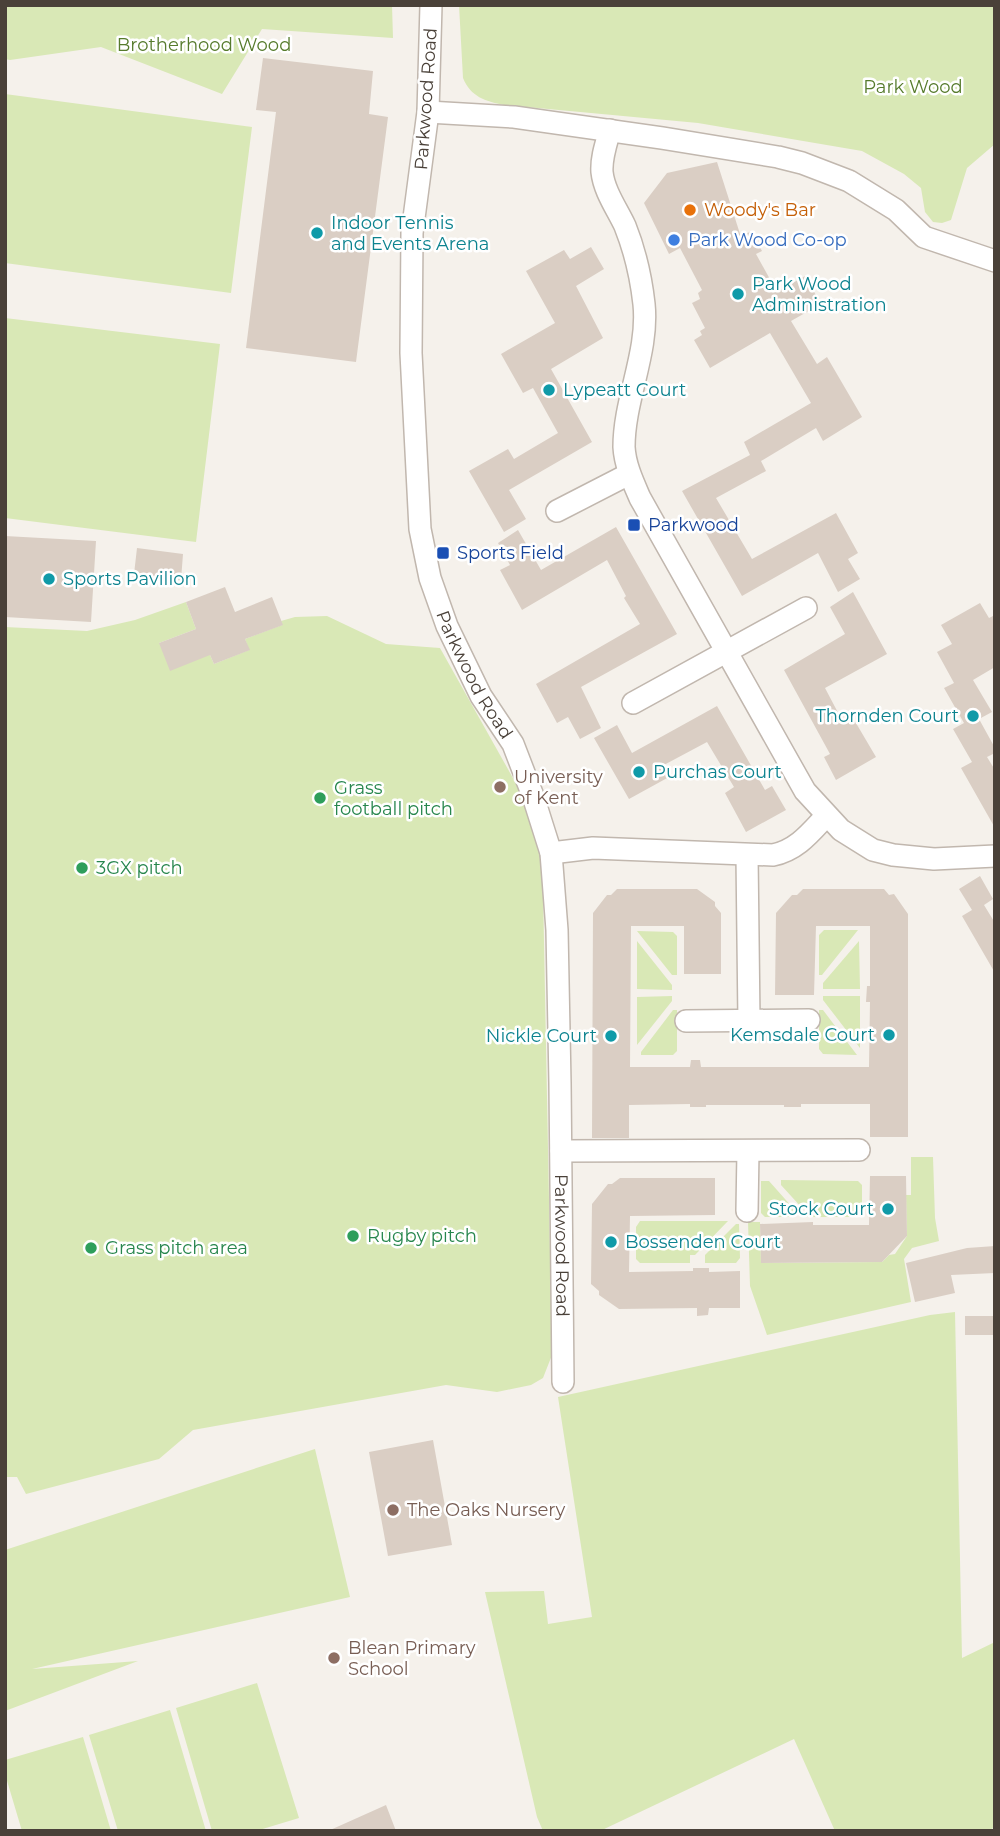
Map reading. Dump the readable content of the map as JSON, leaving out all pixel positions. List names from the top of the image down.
{
  "streets": {
    "street": ["Parkwood Road"]
  },
  "parks": ["Brotherhood Wood", "Park Wood"],
  "places": {
    "other": [
      "Woody's Bar",
      "Indoor Tennis and Events Arena",
      "Park Wood Co-op",
      "Park Wood Administration",
      "Lypeatt Court",
      "Sports Pavilion",
      "Thornden Court",
      "Purchas Court",
      "University of Kent",
      "Grass football pitch",
      "3GX pitch",
      "Kemsdale Court",
      "Nickle Court",
      "Stock Court",
      "Rugby pitch",
      "Bossenden Court",
      "Grass pitch area",
      "The Oaks Nursery",
      "Blean Primary School"
    ],
    "transit": ["Parkwood", "Sports Field"]
  }
}
